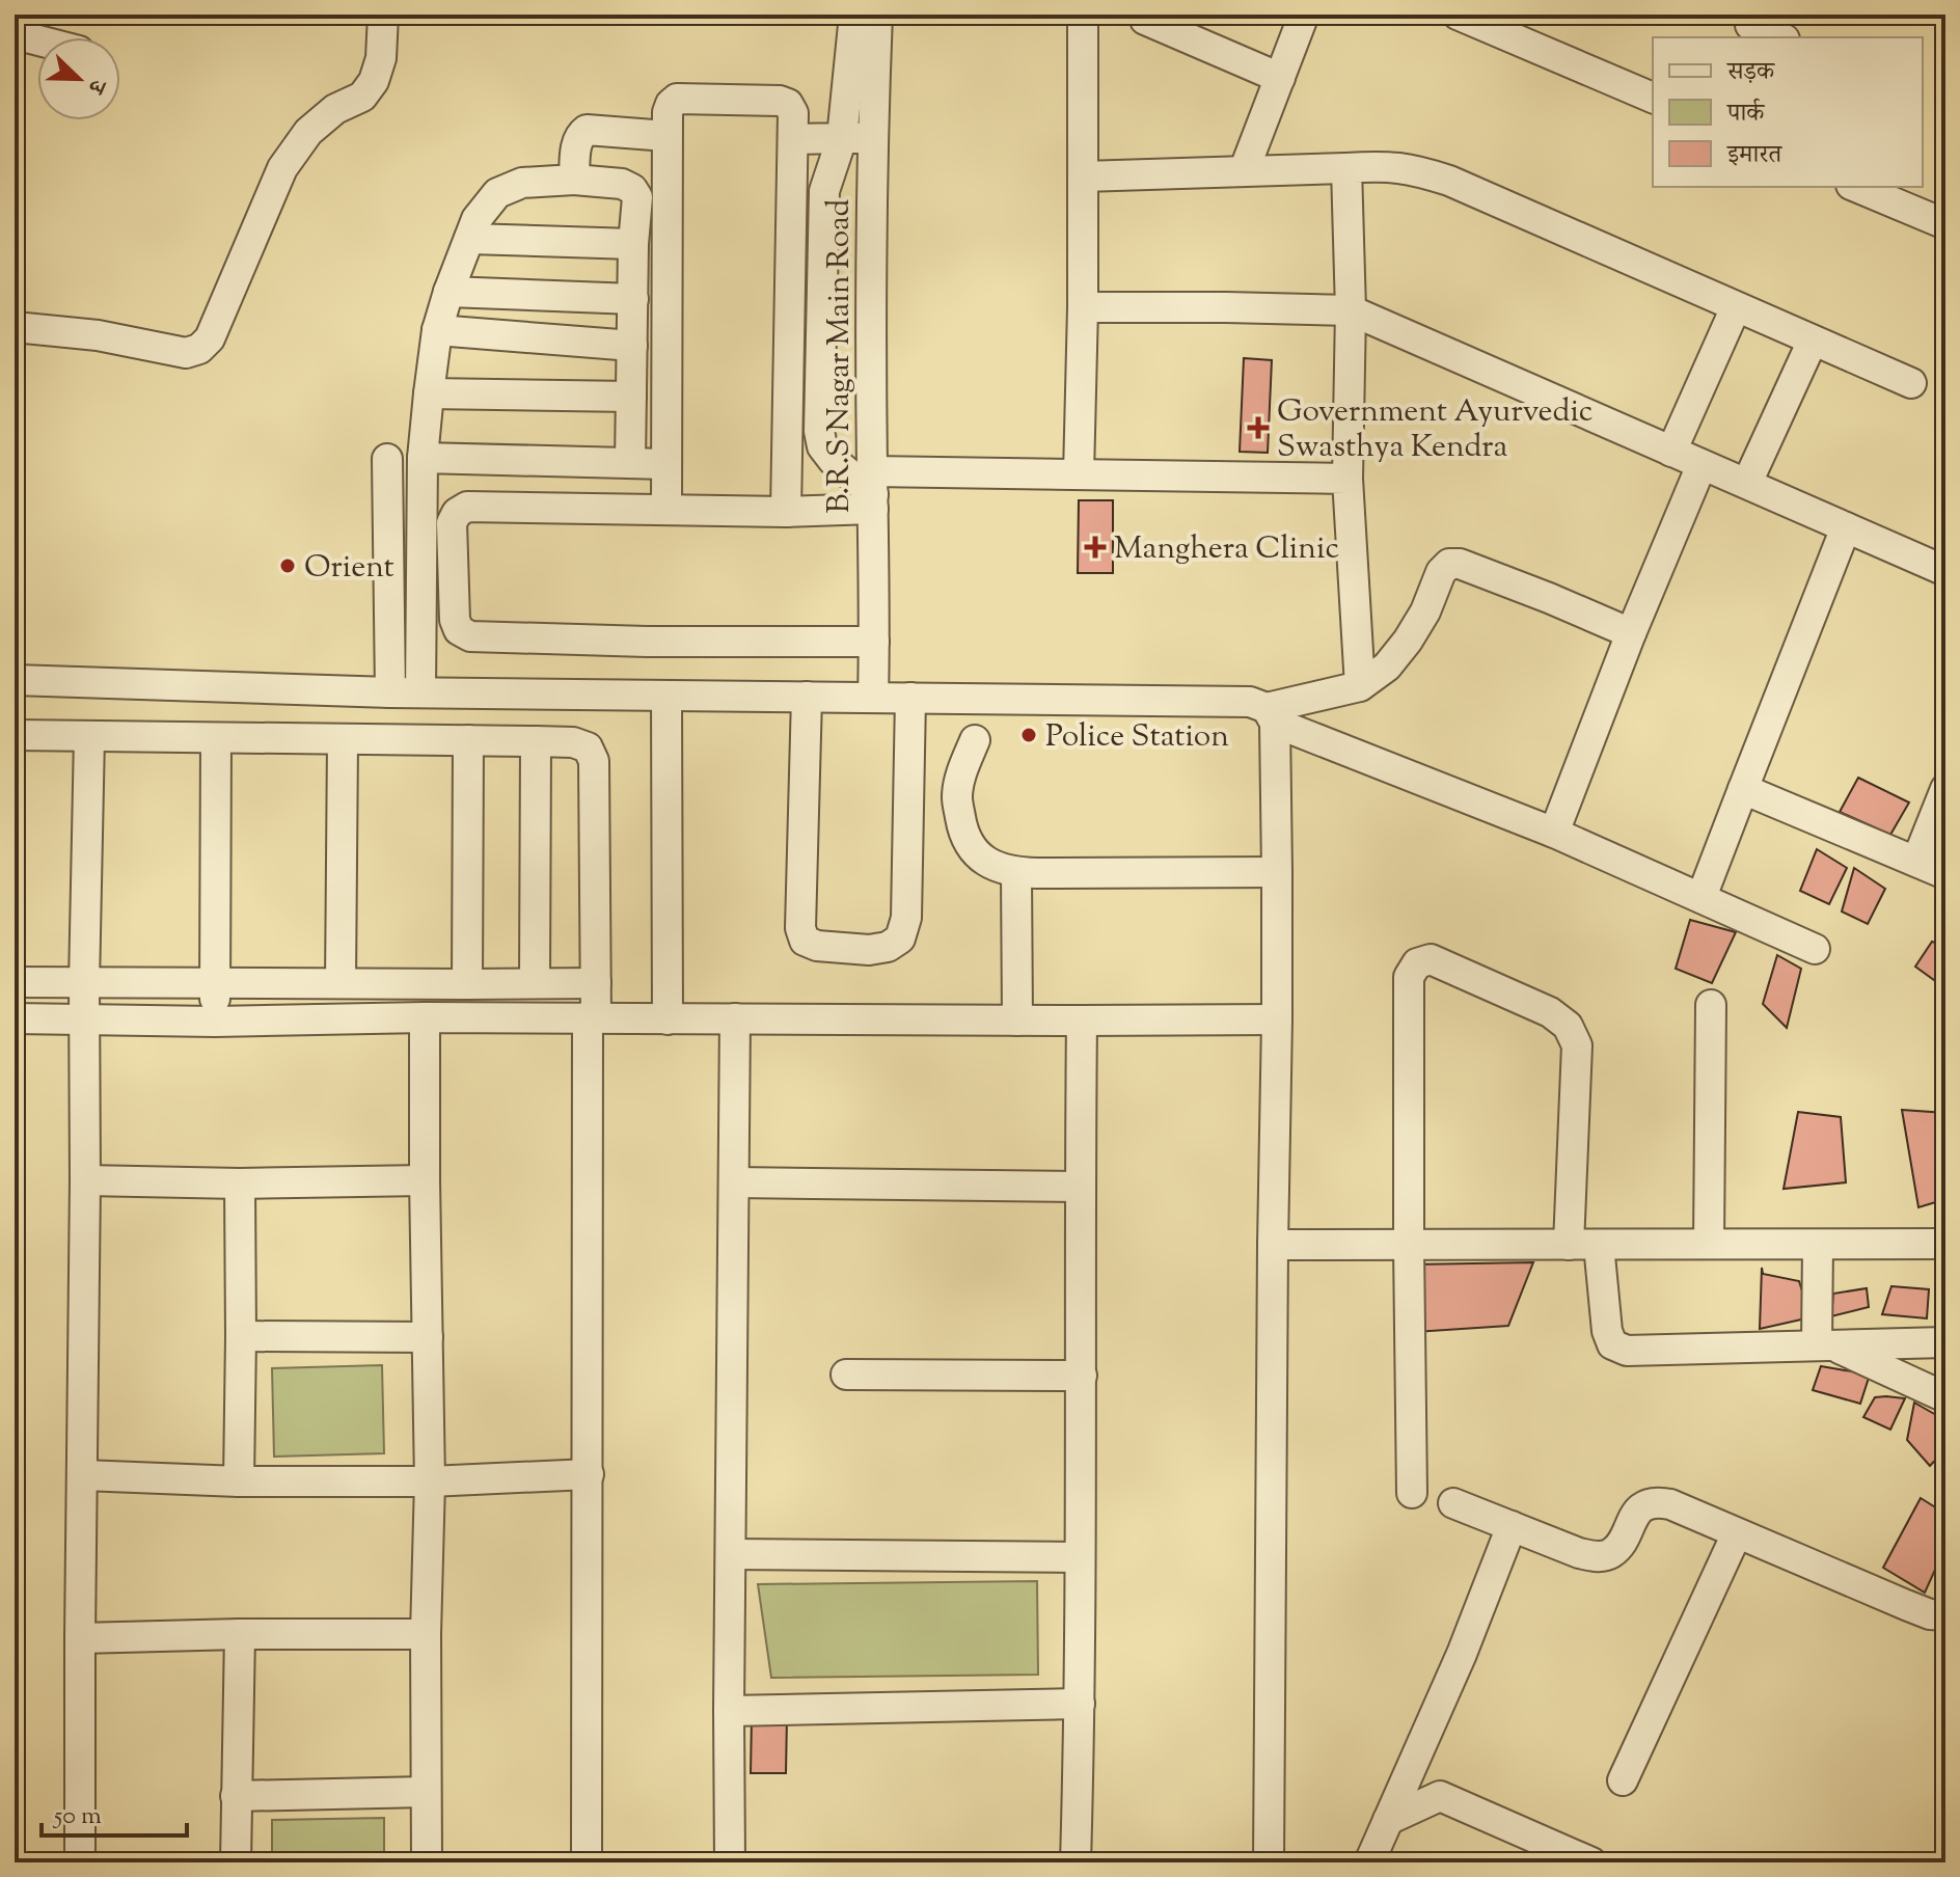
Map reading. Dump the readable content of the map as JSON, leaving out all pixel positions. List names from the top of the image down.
{
  "streets": {
    "street": ["B.R.S Nagar Main Road"]
  },
  "places": {
    "health": ["Government Ayurvedic Swasthya Kendra", "Manghera Clinic"],
    "other": ["Orient", "Police Station"]
  },
  "legend": ["सड़क", "पार्क", "इमारत"],
  "scale_bar": "50 m",
  "north": "bottom right"
}
